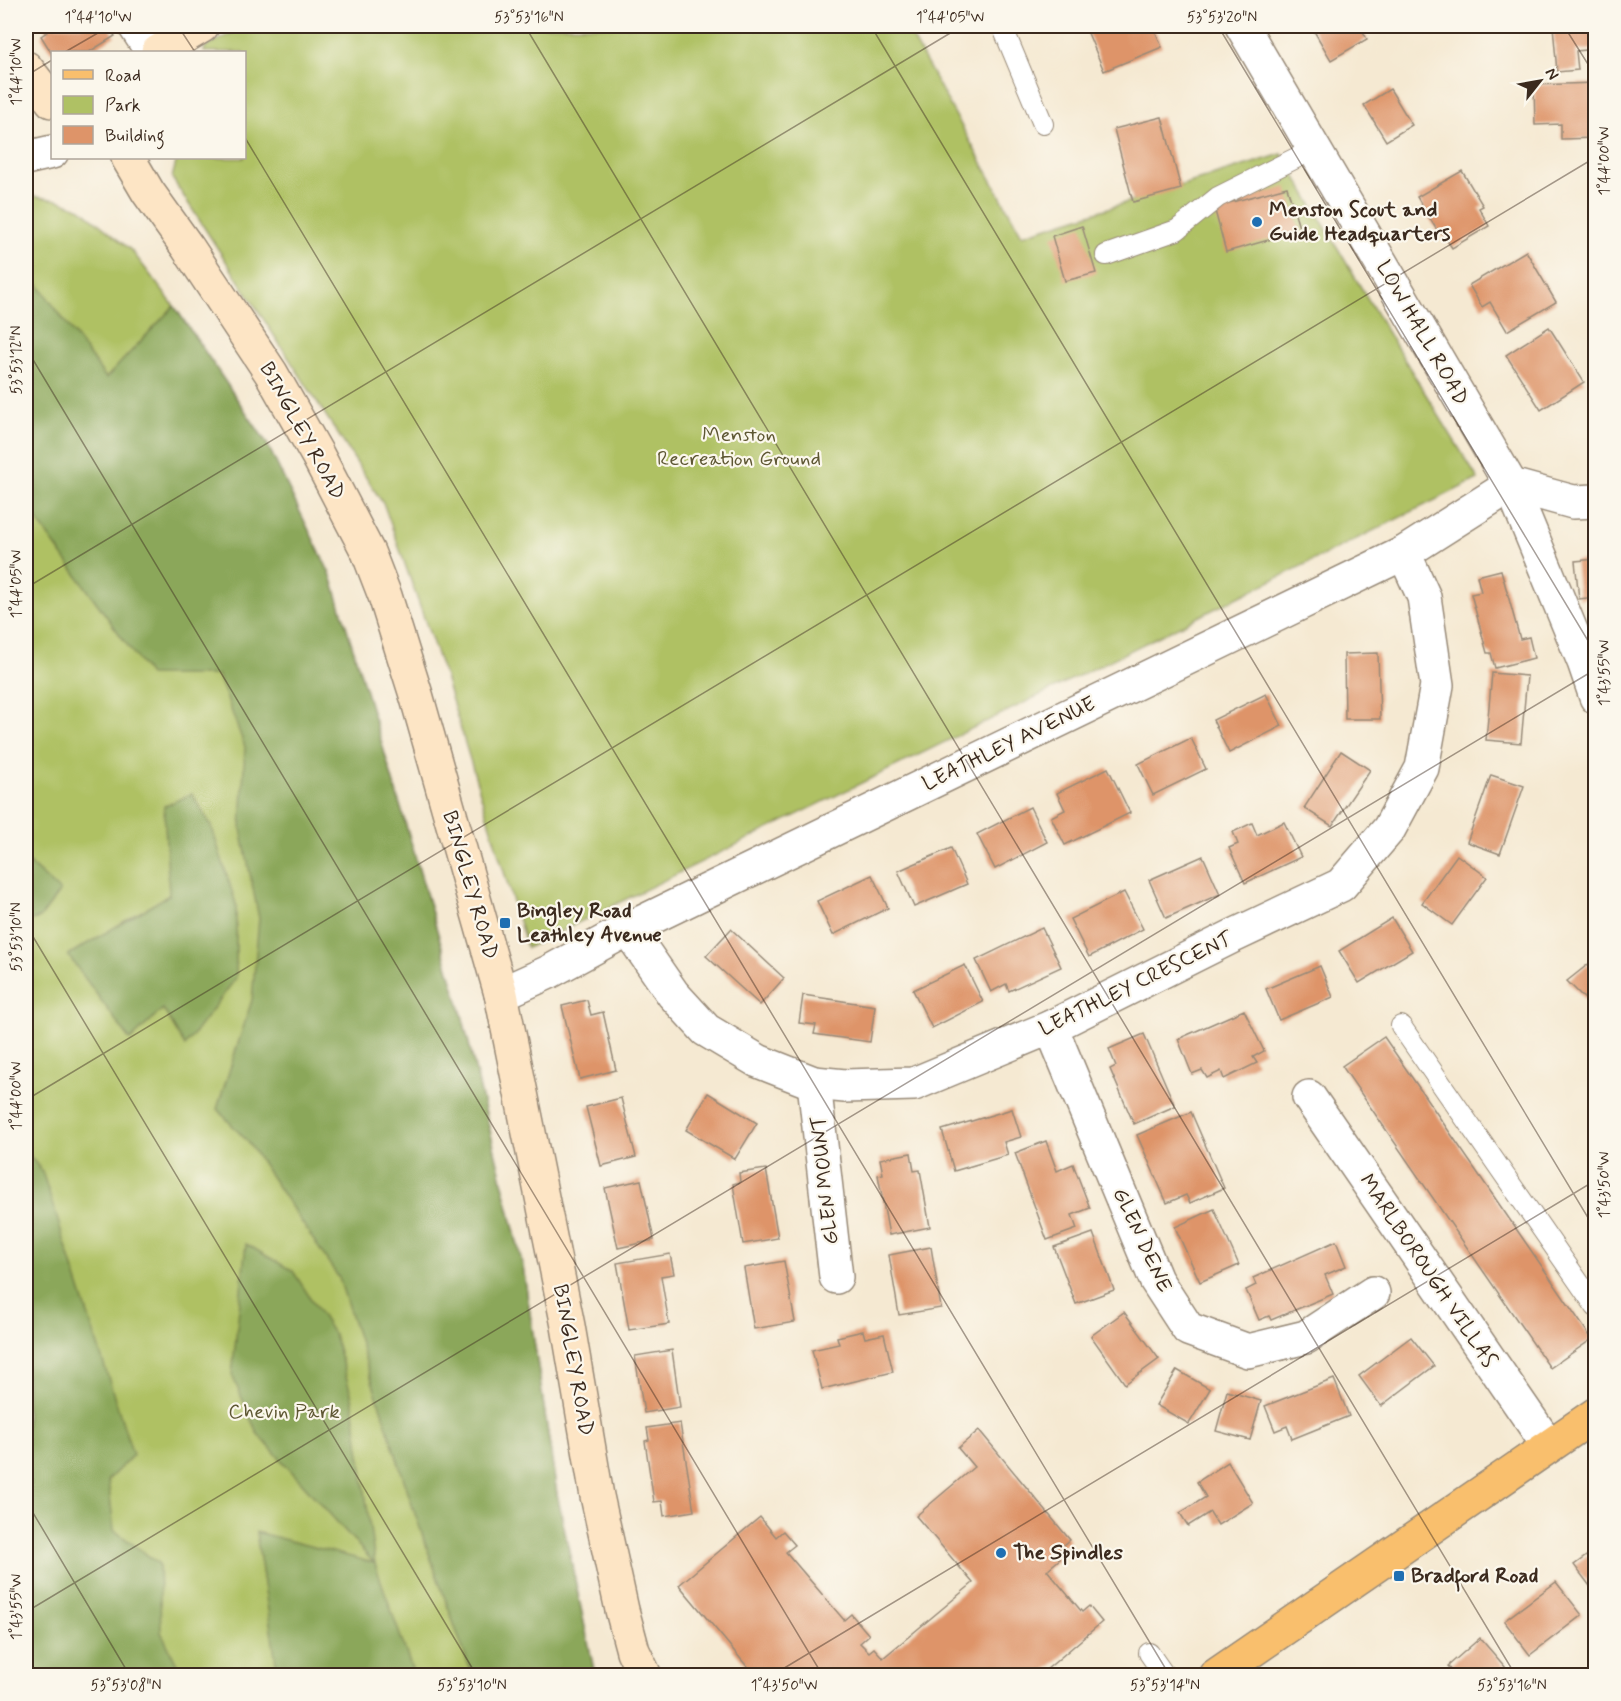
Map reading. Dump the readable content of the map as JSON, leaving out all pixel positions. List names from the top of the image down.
{
  "streets": {
    "street": [
      "LOW HALL ROAD",
      "BINGLEY ROAD",
      "LEATHLEY AVENUE",
      "LEATHLEY CRESCENT",
      "GLEN MOUNT",
      "GLEN DENE",
      "MARLBOROUGH VILLAS"
    ]
  },
  "crossings": [
    ["LOW HALL ROAD", "LEATHLEY AVENUE"],
    ["BINGLEY ROAD", "LEATHLEY AVENUE"],
    ["LEATHLEY AVENUE", "LEATHLEY CRESCENT"],
    ["LEATHLEY CRESCENT", "GLEN MOUNT"],
    ["LEATHLEY CRESCENT", "GLEN DENE"]
  ],
  "parks": ["Menston Recreation Ground", "Chevin Park"],
  "places": {
    "other": ["Menston Scout and Guide Headquarters", "The Spindles"],
    "transit": ["Bingley Road Leathley Avenue", "Bradford Road"]
  },
  "legend": ["Road", "Park", "Building"],
  "north": "top right",
  "coordinates": [
    "1°44'10\"W",
    "53°53'16\"N",
    "1°44'05\"W",
    "53°53'20\"N",
    "1°44'00\"W",
    "53°53'12\"N",
    "1°43'55\"W",
    "53°53'10\"N",
    "1°43'50\"W",
    "53°53'08\"N",
    "53°53'14\"N"
  ]
}
